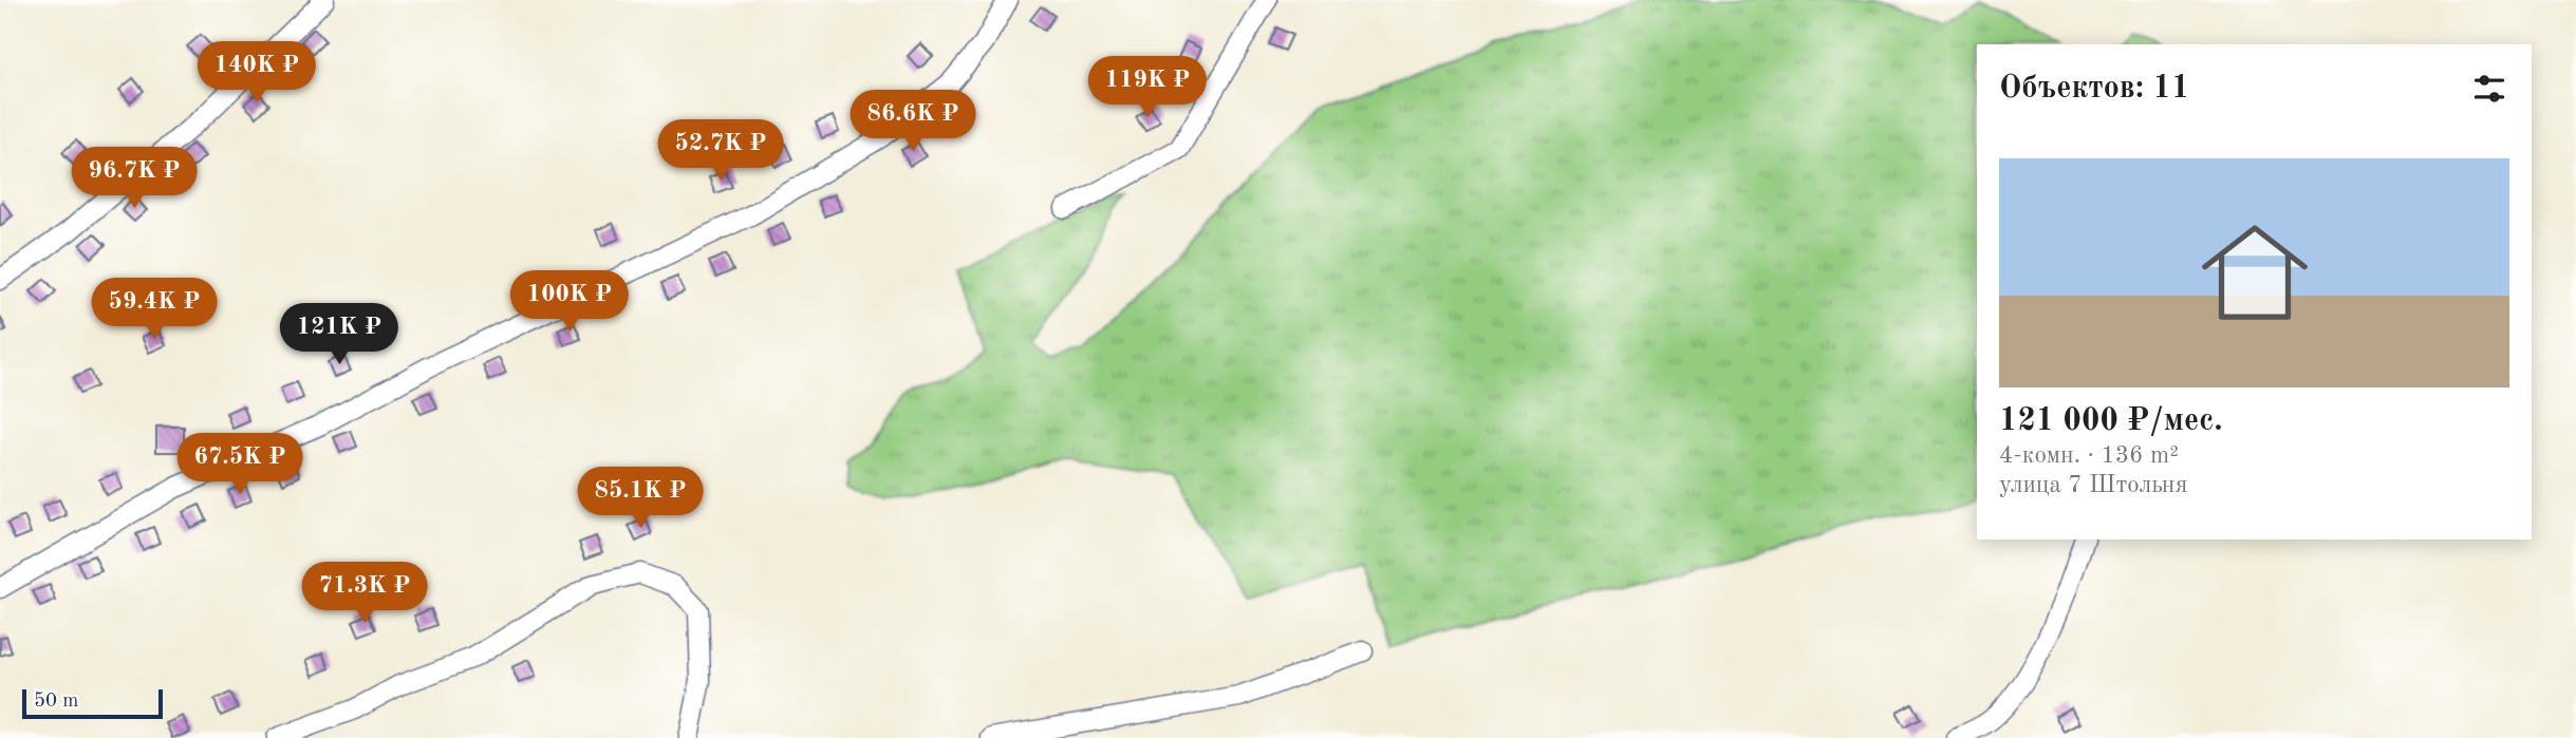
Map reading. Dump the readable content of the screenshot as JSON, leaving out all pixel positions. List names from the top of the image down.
{
  "scale_bar": "50 m",
  "page": {
    "price": [
      "140K ₽",
      "119K ₽",
      "86.6K ₽",
      "52.7K ₽",
      "96.7K ₽",
      "100K ₽",
      "59.4K ₽",
      "121K ₽",
      "67.5K ₽",
      "85.1K ₽",
      "71.3K ₽"
    ],
    "heading": "Объектов: 11",
    "list": [
      {
        "name": "121 000 ₽/мес.",
        "note": "4-комн. · 136 m² · улица 7 Штольня"
      }
    ],
    "scale": "50 m"
  }
}
